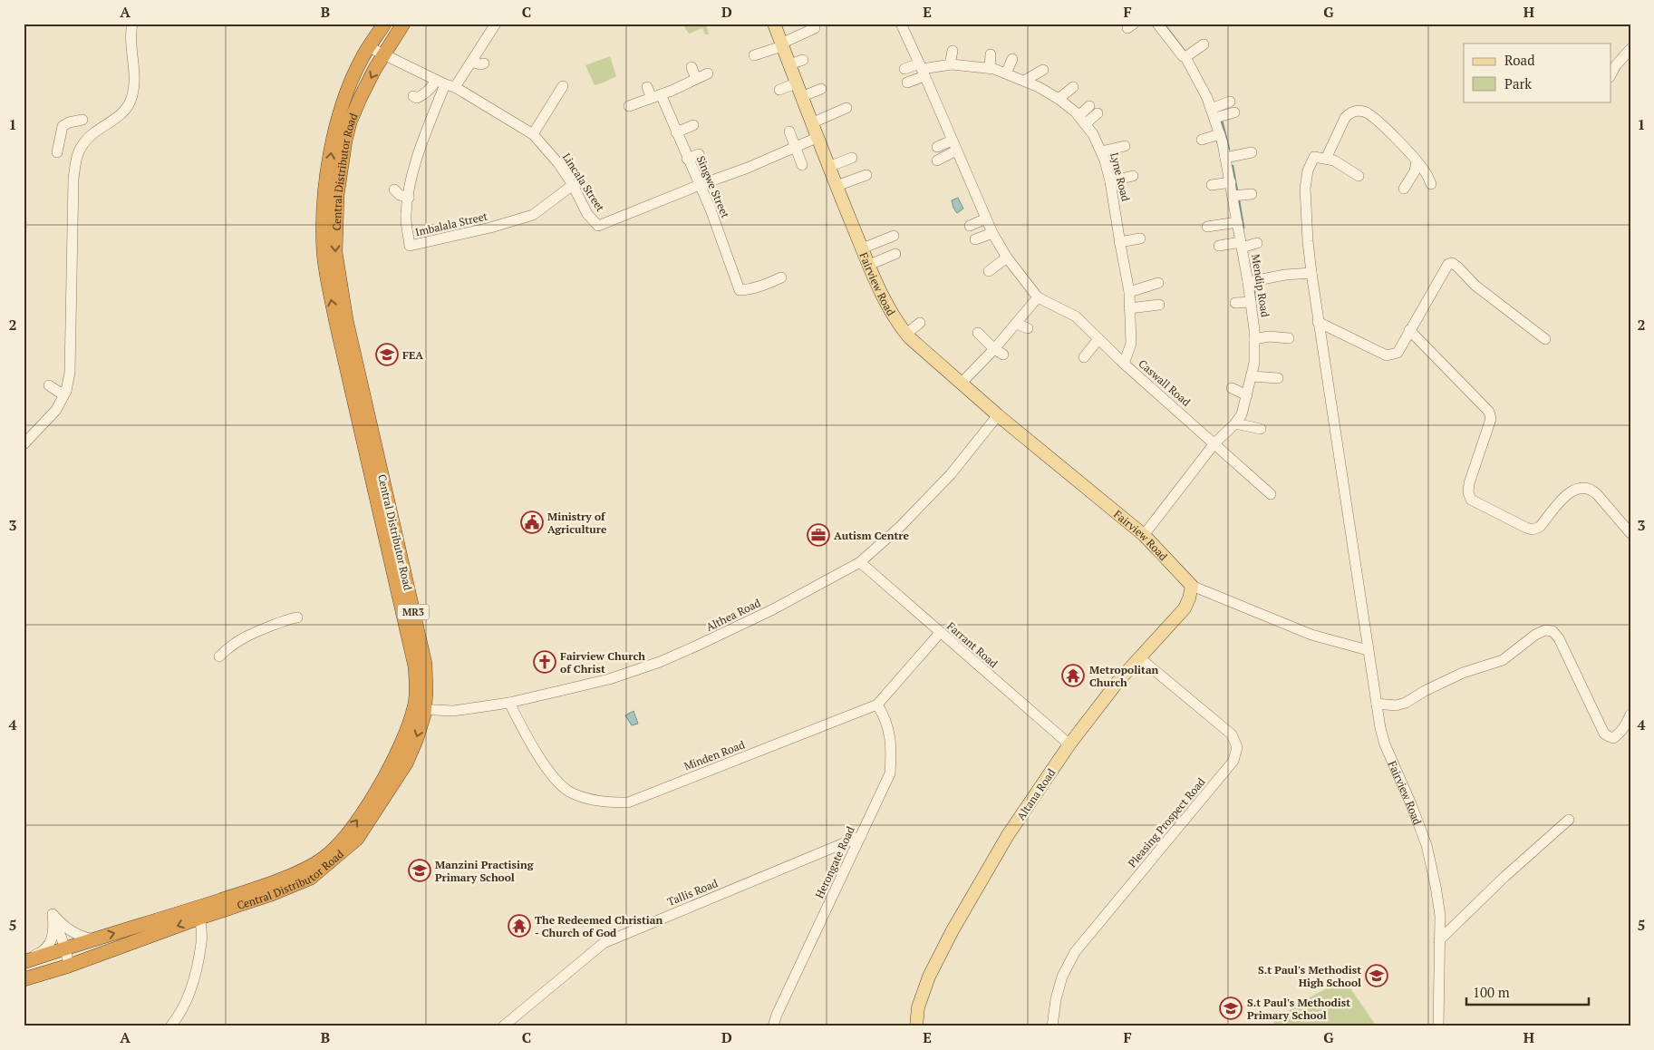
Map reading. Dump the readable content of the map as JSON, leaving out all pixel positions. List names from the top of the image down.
{
  "streets": {
    "highway": ["Central Distributor Road", "MR3"],
    "main road": ["Fairview Road", "Altana Road"],
    "street": [
      "Lyne Road",
      "Lincala Street",
      "Singwe Street",
      "Imbalala Street",
      "Mendip Road",
      "Caswall Road",
      "Althea Road",
      "Farrant Road",
      "Minden Road",
      "Pleasing Prospect Road",
      "Herongate Road",
      "Tallis Road"
    ]
  },
  "crossings": [
    ["Central Distributor Road", "Lincala Street"],
    ["Central Distributor Road", "Althea Road"],
    ["Lyne Road", "Caswall Road"],
    ["Lincala Street", "Singwe Street"],
    ["Lincala Street", "Imbalala Street"],
    ["Lincala Street", "Fairview Road"],
    ["Fairview Road", "Mendip Road"],
    ["Fairview Road", "Althea Road"],
    ["Fairview Road", "Altana Road"],
    ["Mendip Road", "Caswall Road"],
    ["Althea Road", "Farrant Road"],
    ["Althea Road", "Minden Road"],
    ["Farrant Road", "Minden Road"],
    ["Farrant Road", "Altana Road"],
    ["Minden Road", "Herongate Road"],
    ["Altana Road", "Pleasing Prospect Road"],
    ["Herongate Road", "Tallis Road"]
  ],
  "places": {
    "school or university": [
      "FEA",
      "Manzini Practising Primary School",
      "S.t Paul's Methodist High School",
      "S.t Paul's Methodist Primary School"
    ],
    "public building": ["Ministry of Agriculture"],
    "office": ["Autism Centre"],
    "church": ["Fairview Church of Christ"],
    "temple": ["Metropolitan Church", "The Redeemed Christian - Church of God"]
  },
  "legend": ["Road", "Park"],
  "scale_bar": "100 m",
  "grid": {
    "columns": [
      "A",
      "B",
      "C",
      "D",
      "E",
      "F",
      "G",
      "H"
    ],
    "rows": [
      "1",
      "2",
      "3",
      "4",
      "5"
    ]
  }
}
